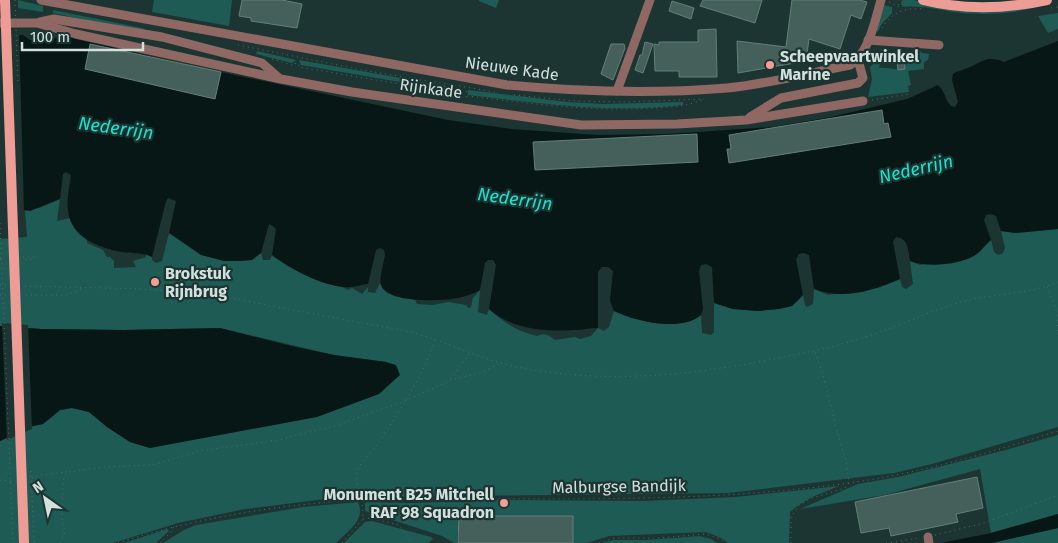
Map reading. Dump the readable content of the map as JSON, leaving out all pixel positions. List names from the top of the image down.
{
  "streets": {
    "street": ["Nieuwe Kade", "Rijnkade"],
    "path": ["Malburgse Bandijk"]
  },
  "water": ["Nederrijn"],
  "places": ["Scheepvaartwinkel Marine", "Brokstuk Rijnbrug", "Monument B25 Mitchell RAF 98 Squadron"],
  "scale_bar": "100 m",
  "north": "top left"
}
